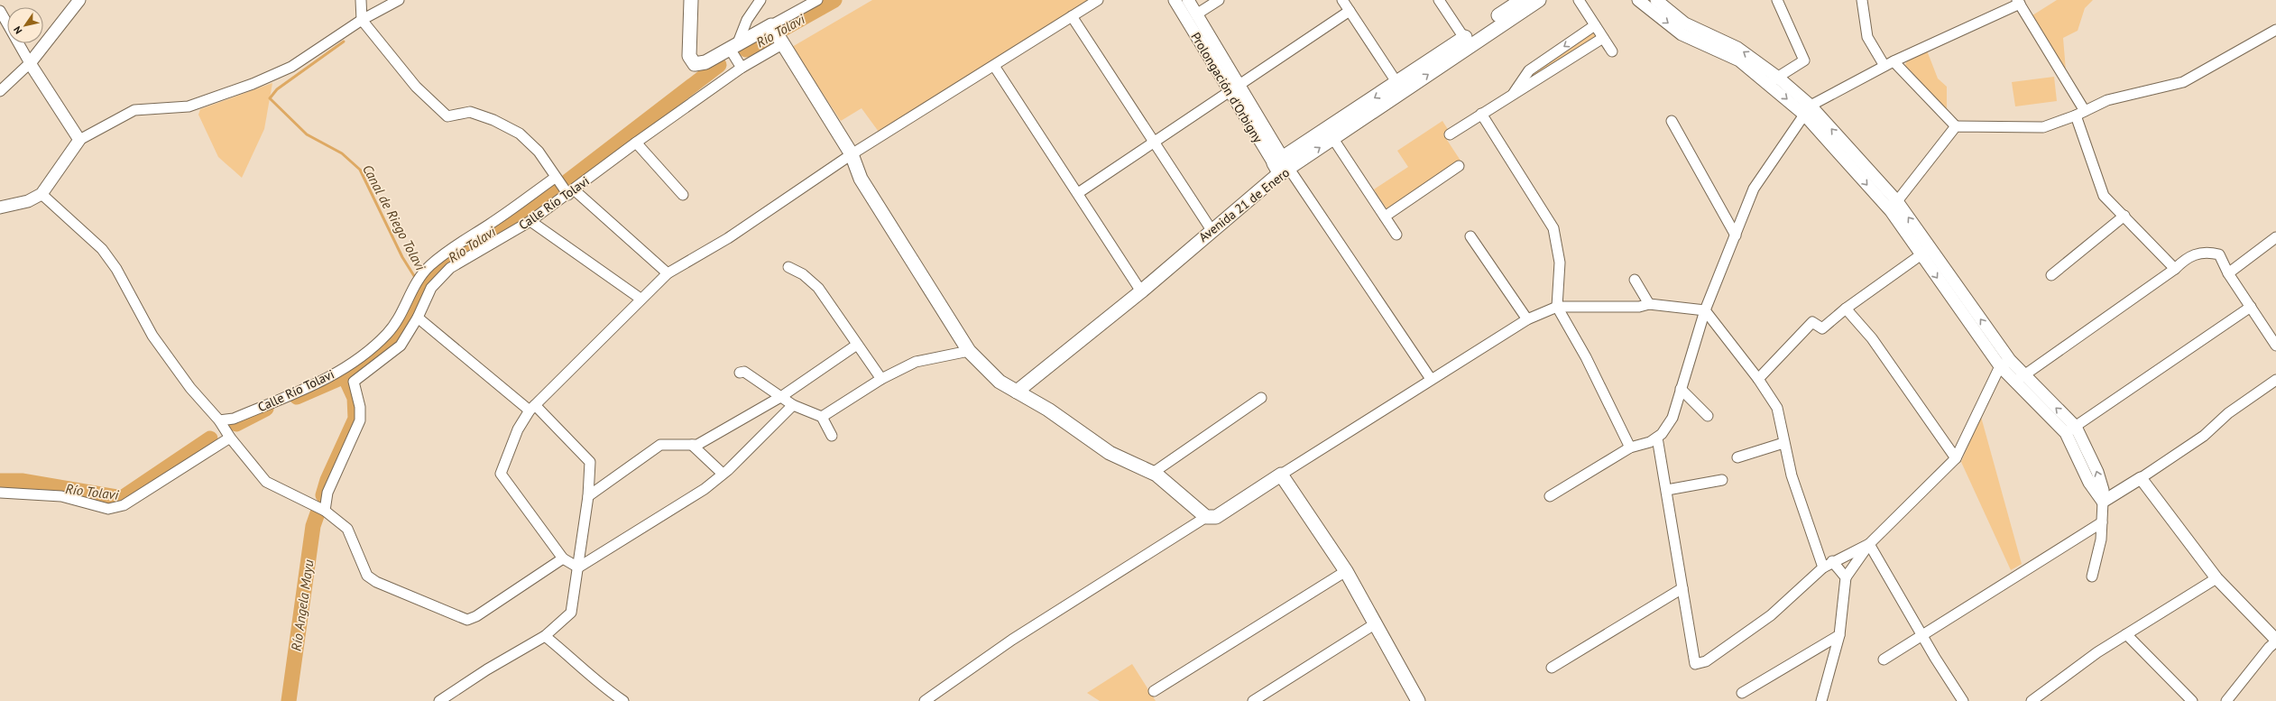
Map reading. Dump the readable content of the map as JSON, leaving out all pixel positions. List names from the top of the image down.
{
  "streets": {
    "main road": ["Avenida 21 de Enero"],
    "street": ["Prolongación d'Orbigny", "Calle Río Tolavi"]
  },
  "crossings": [
    ["Prolongación d'Orbigny", "Avenida 21 de Enero"]
  ],
  "water": ["Río Tolavi", "Canal de Riego Tolavi", "Río Angela Mayu"],
  "north": "bottom left"
}
